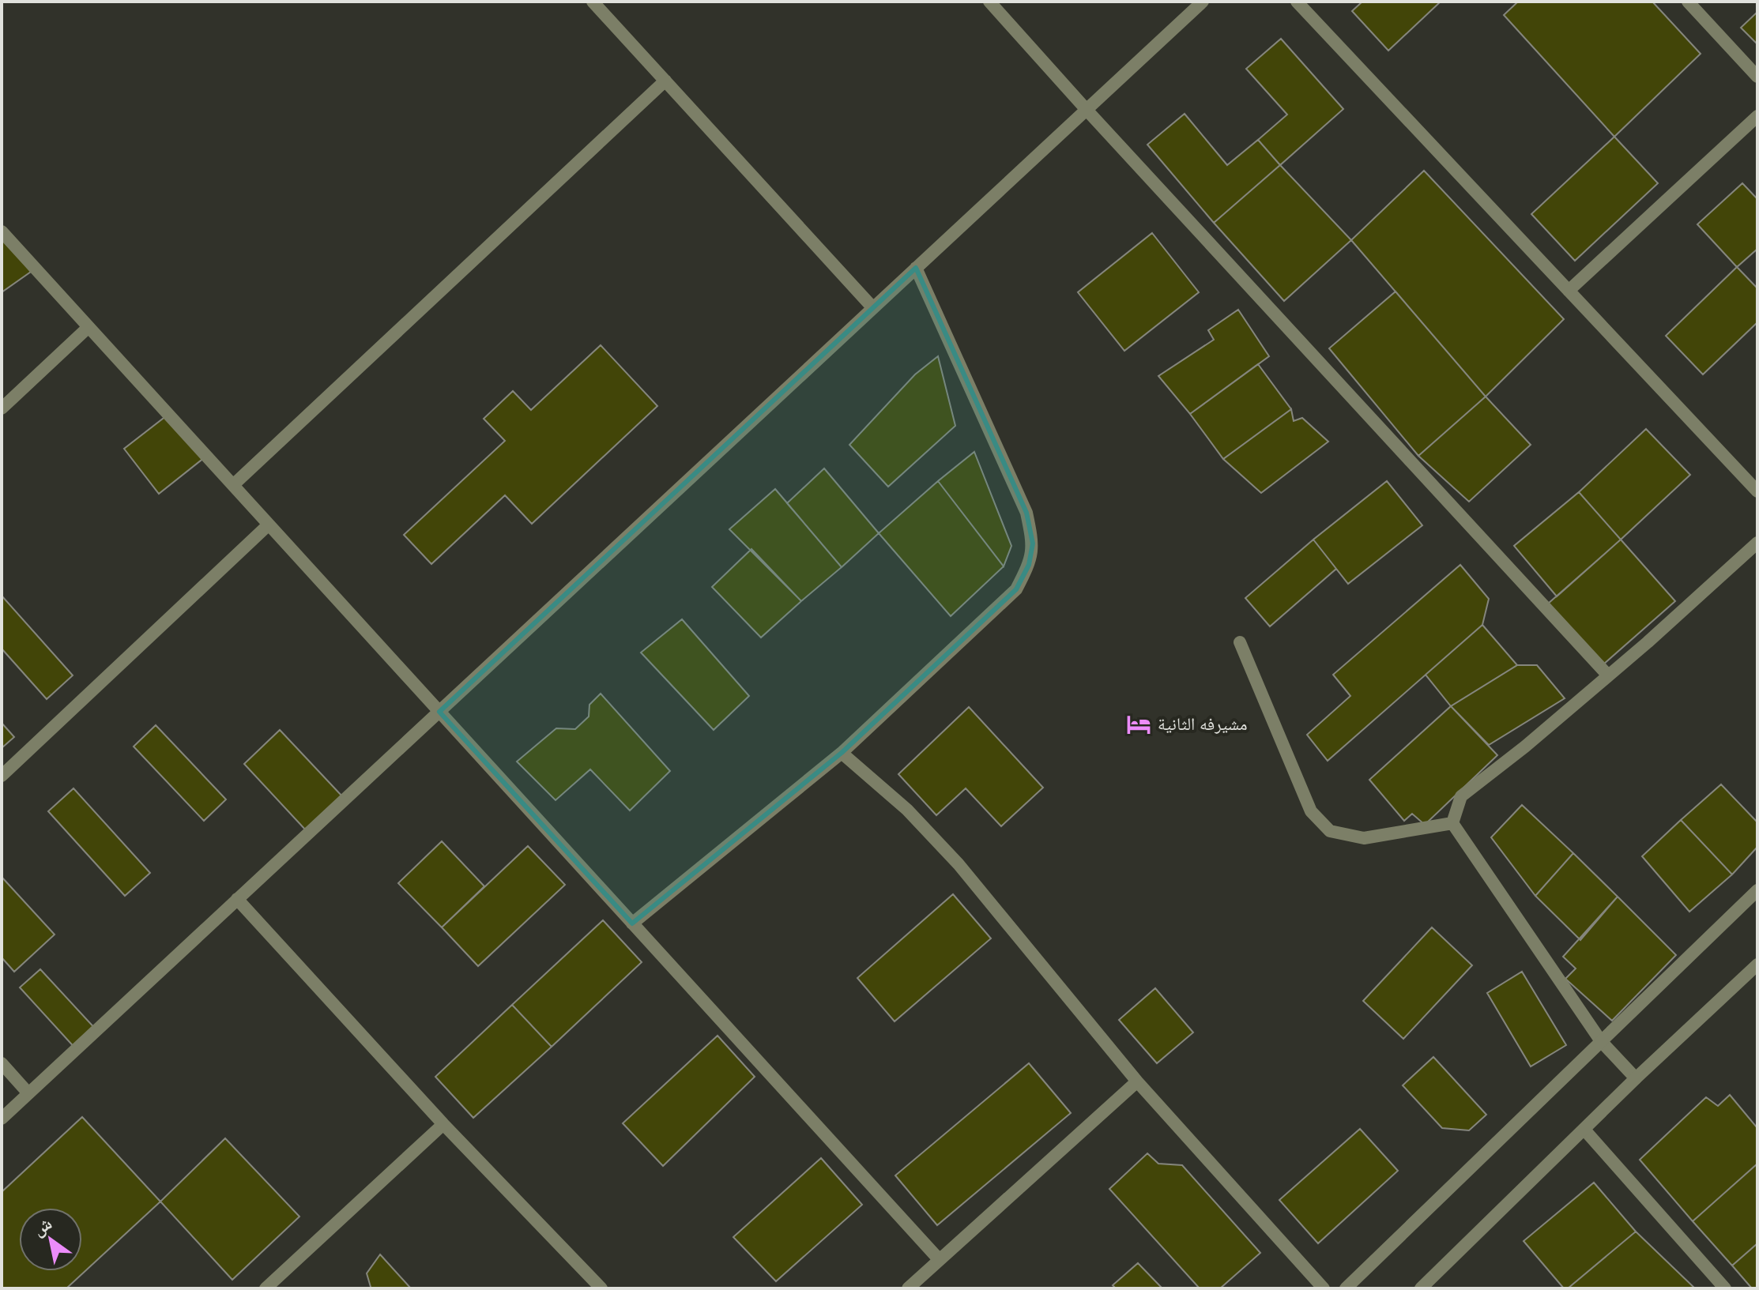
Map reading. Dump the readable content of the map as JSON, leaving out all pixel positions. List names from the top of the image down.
{
  "places": {
    "hotel": ["مشيرفه الثانية"]
  },
  "north": "top left"
}
